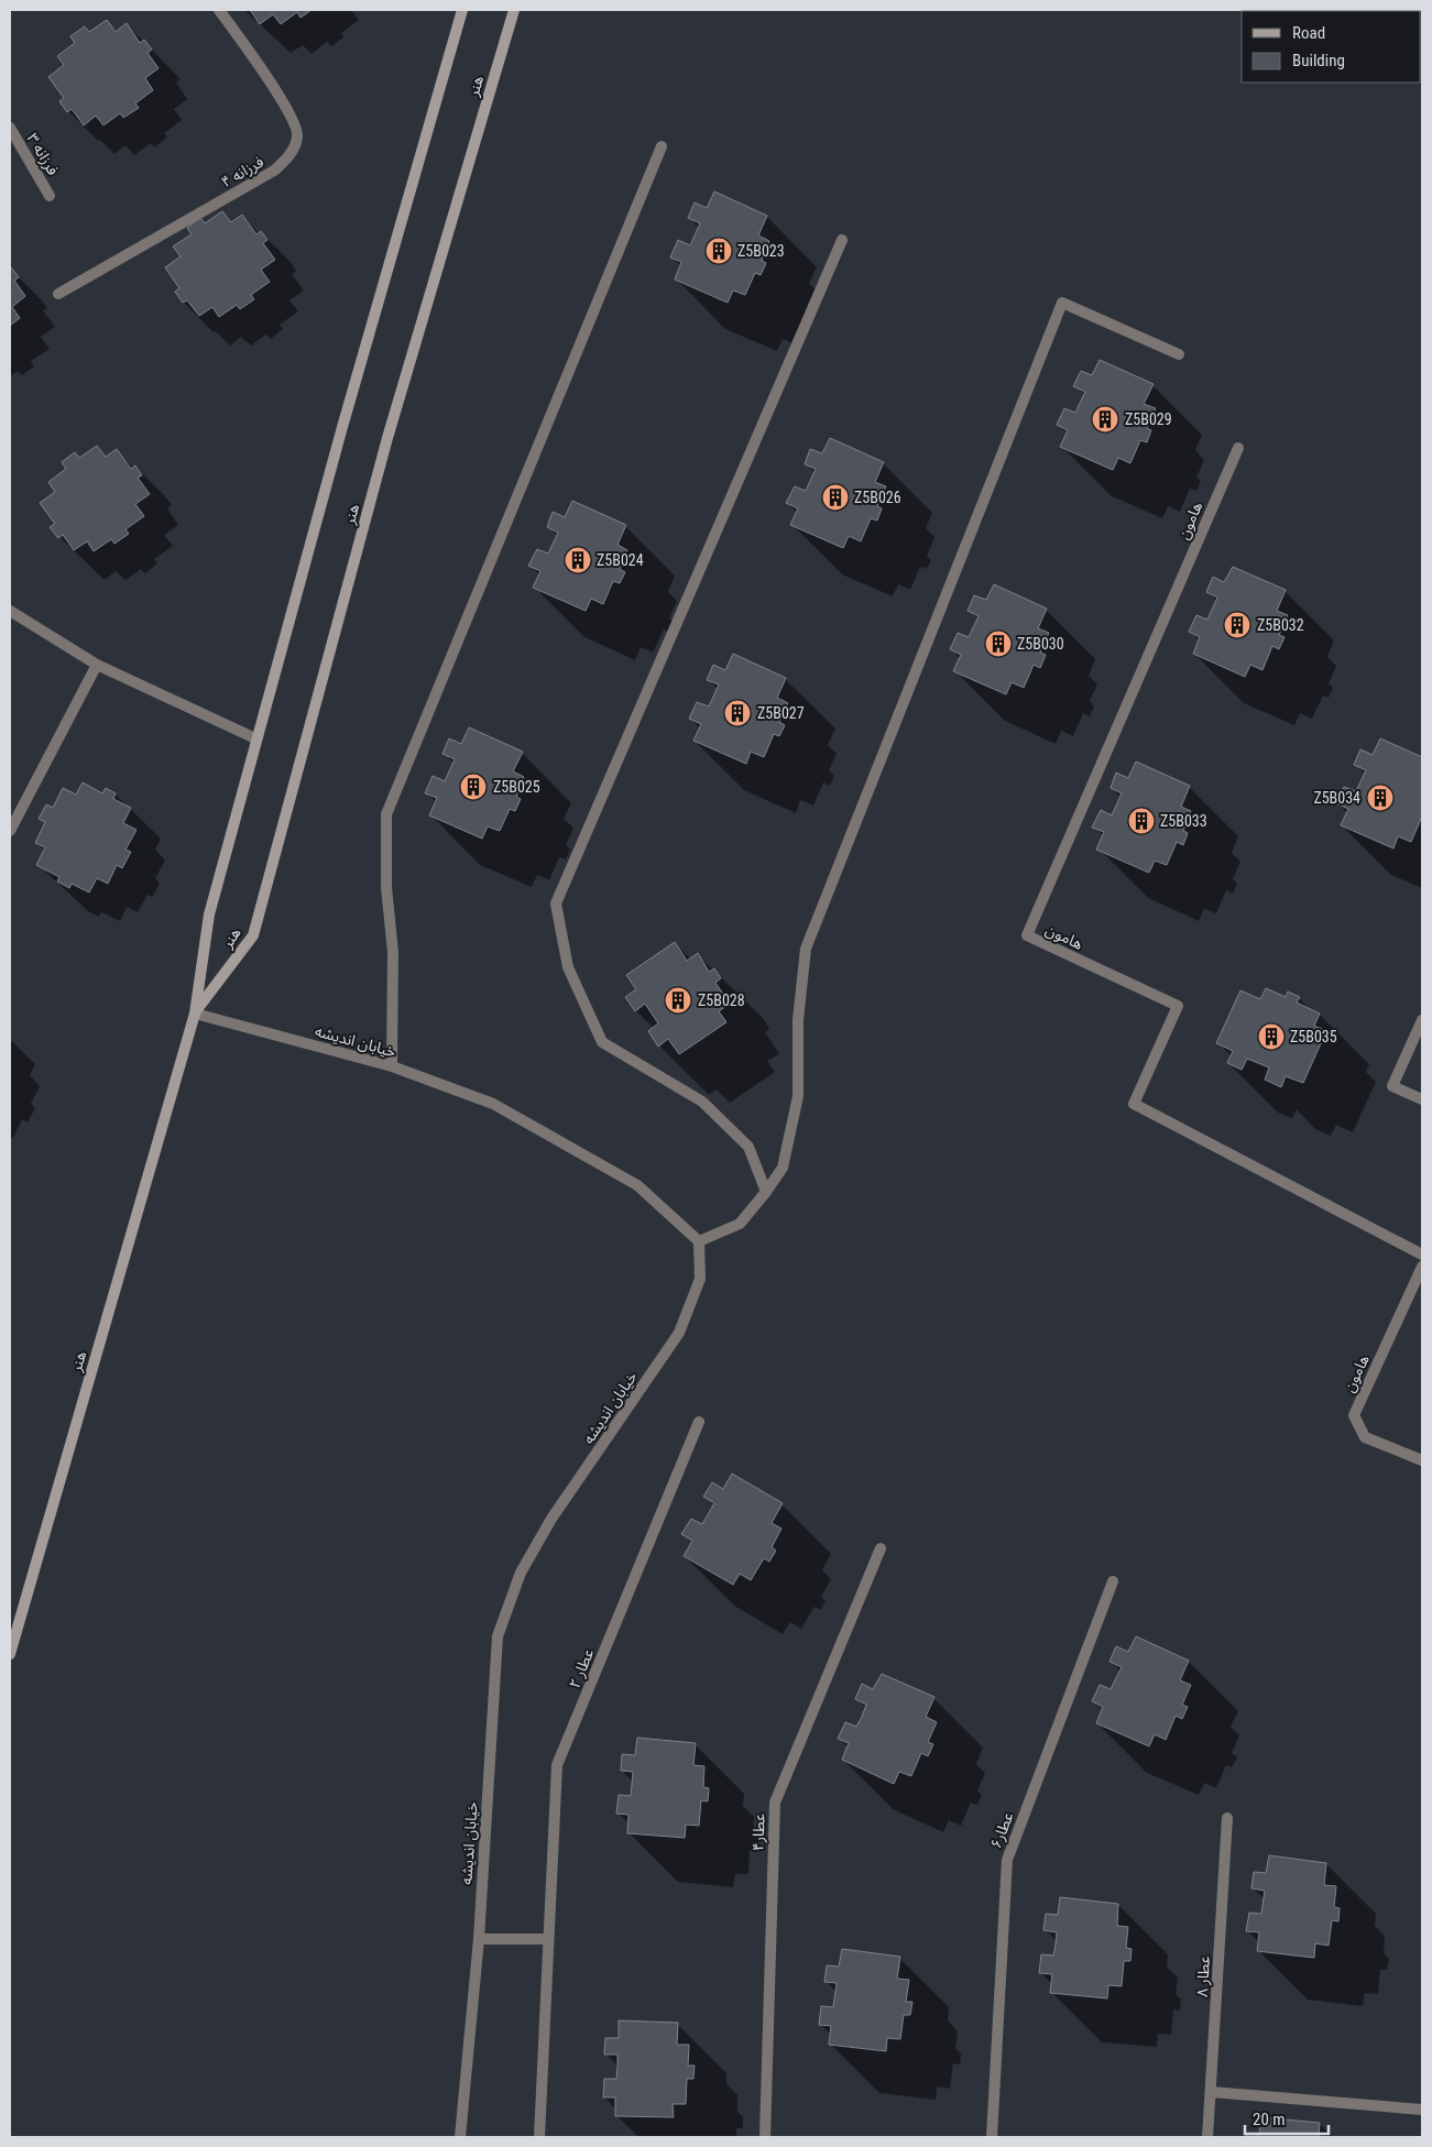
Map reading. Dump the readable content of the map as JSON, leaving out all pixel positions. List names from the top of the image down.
{
  "streets": {
    "street": [
      "هنر",
      "فرزانه ۳",
      "فرزانه ۴",
      "هامون",
      "خیابان اندیشه",
      "عطار ۲",
      "عطار۶",
      "عطار۴",
      "عطار ۸"
    ]
  },
  "crossings": [
    ["هنر", "خیابان اندیشه"]
  ],
  "places": {
    "building": [
      "Z5B023",
      "Z5B029",
      "Z5B026",
      "Z5B024",
      "Z5B032",
      "Z5B030",
      "Z5B027",
      "Z5B025",
      "Z5B034",
      "Z5B033",
      "Z5B028",
      "Z5B035"
    ]
  },
  "legend": ["Road", "Building"],
  "scale_bar": "20 m"
}
